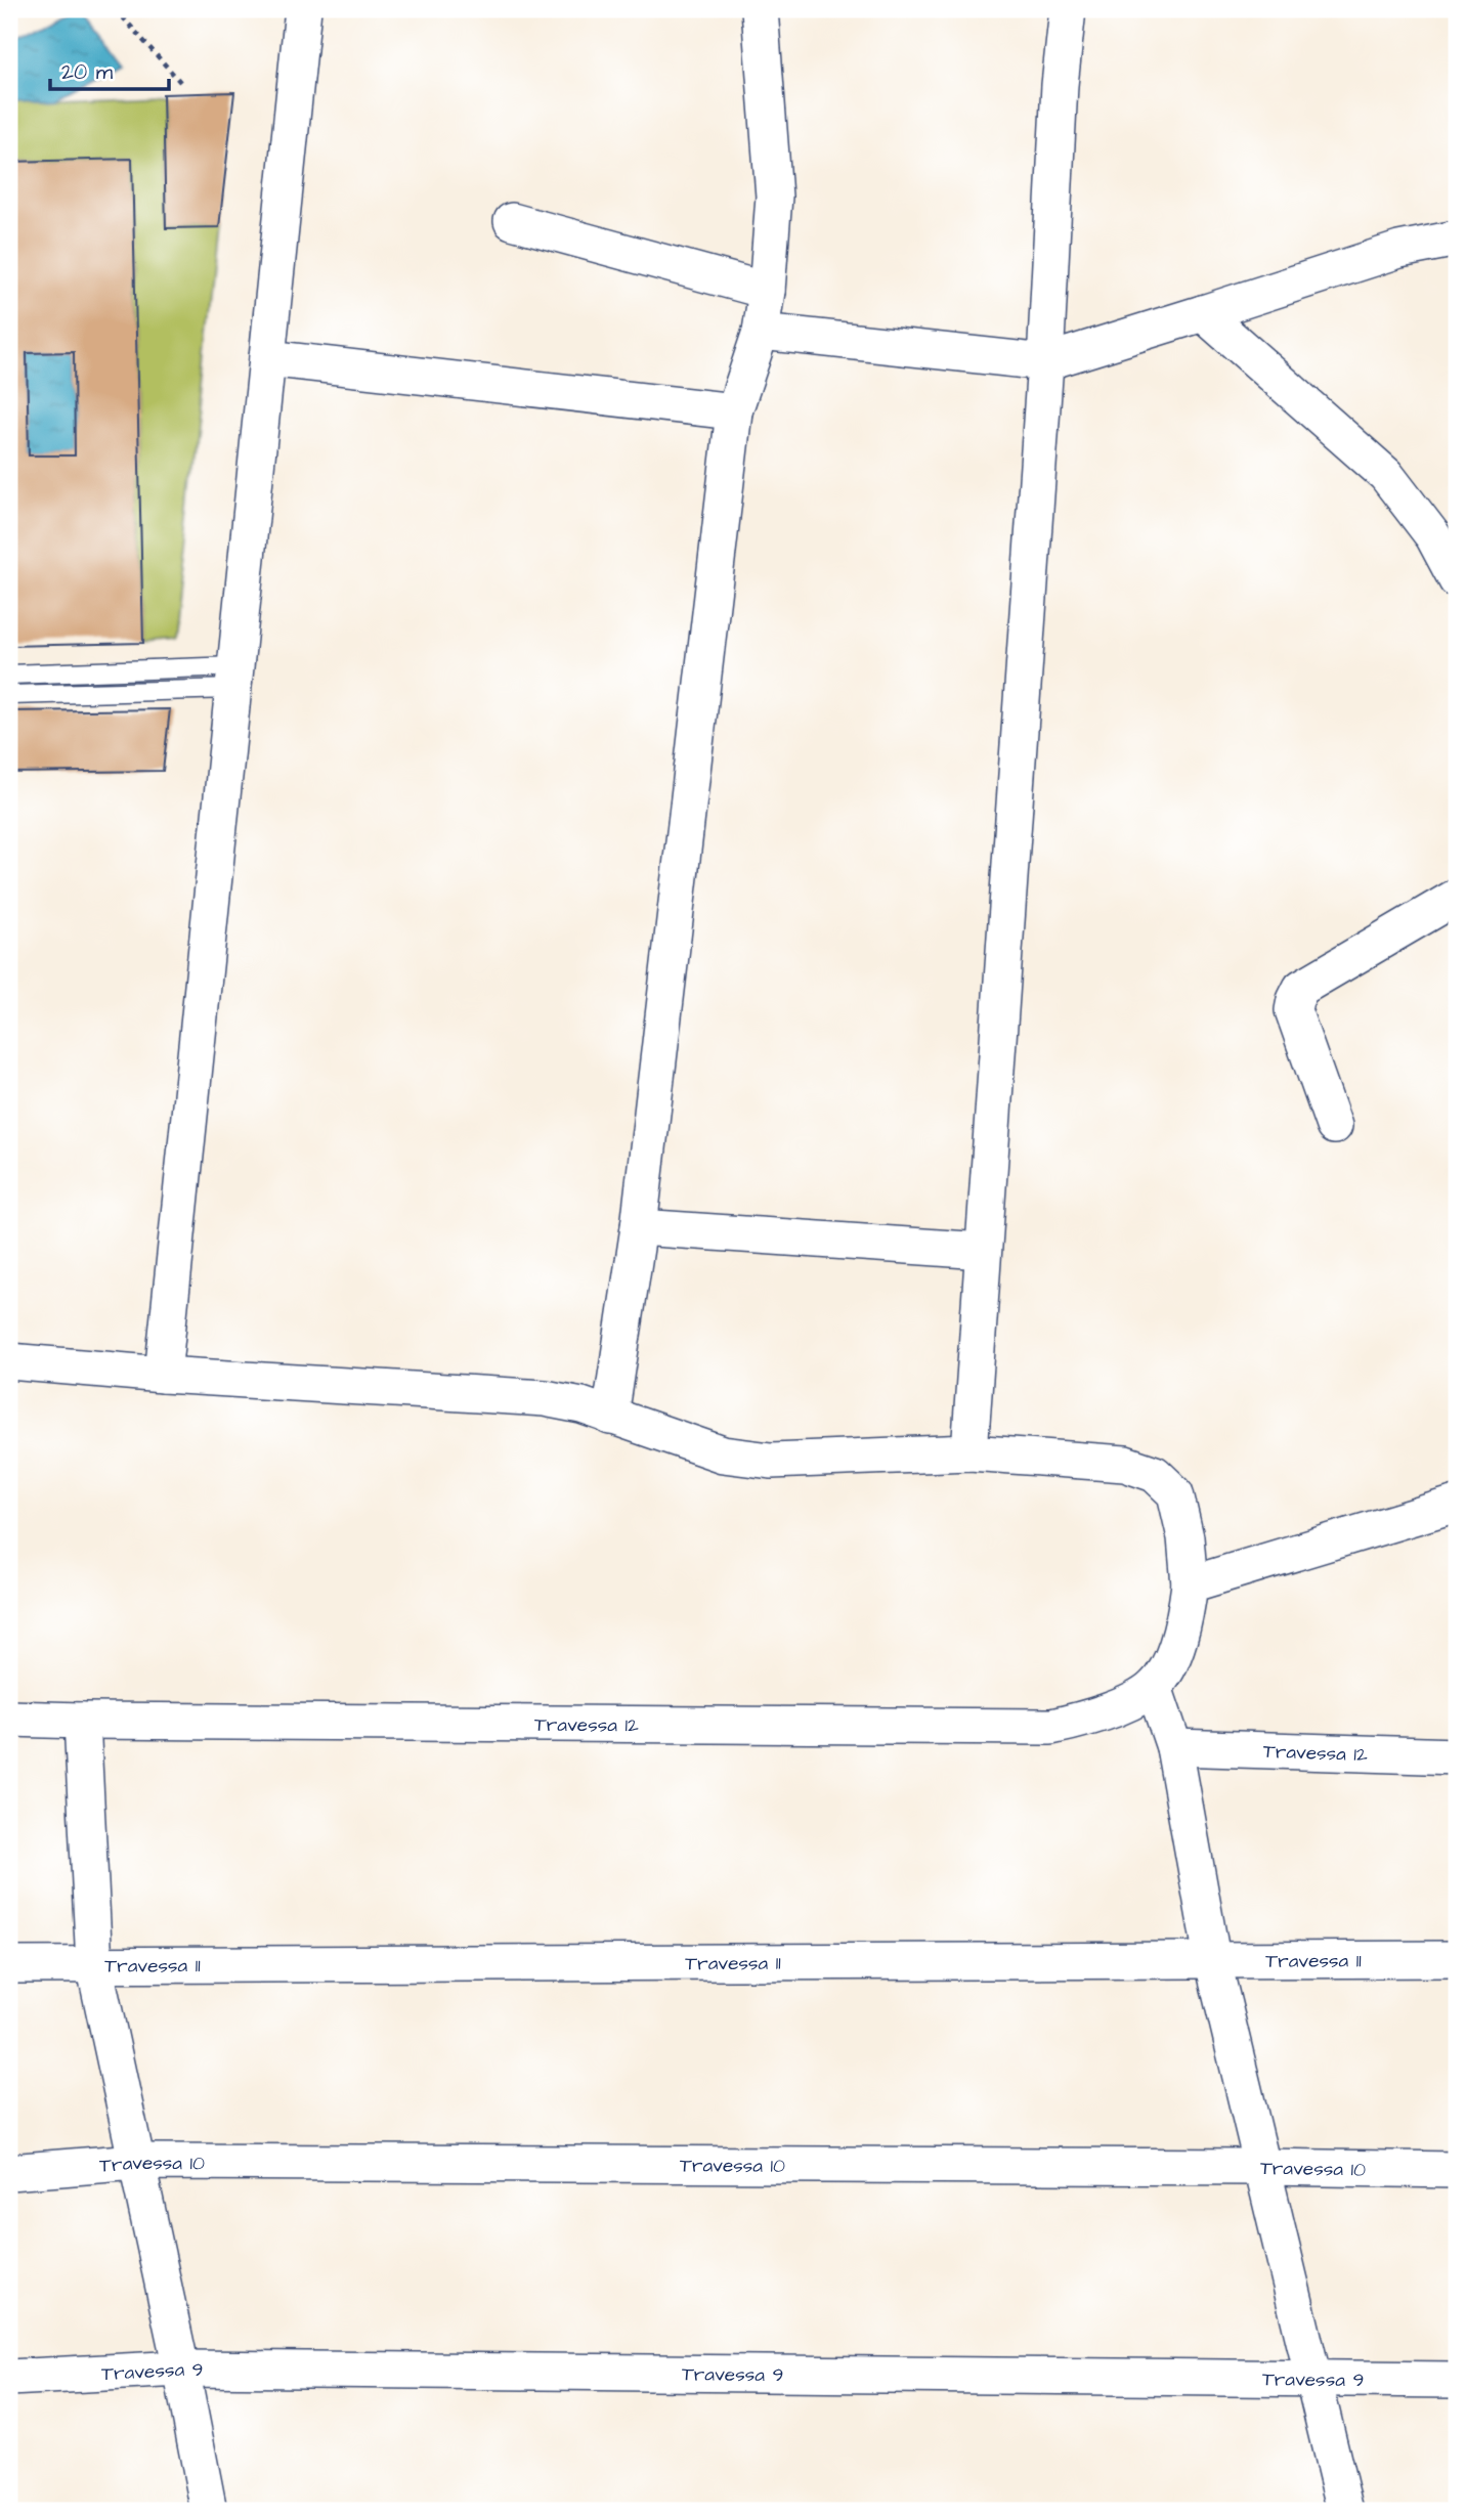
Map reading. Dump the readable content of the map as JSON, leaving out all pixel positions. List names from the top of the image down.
{
  "streets": {
    "street": [
      "Travessa 12",
      "Travessa 11",
      "Travessa 10",
      "Travessa 9"
    ]
  },
  "scale_bar": "20 m"
}
